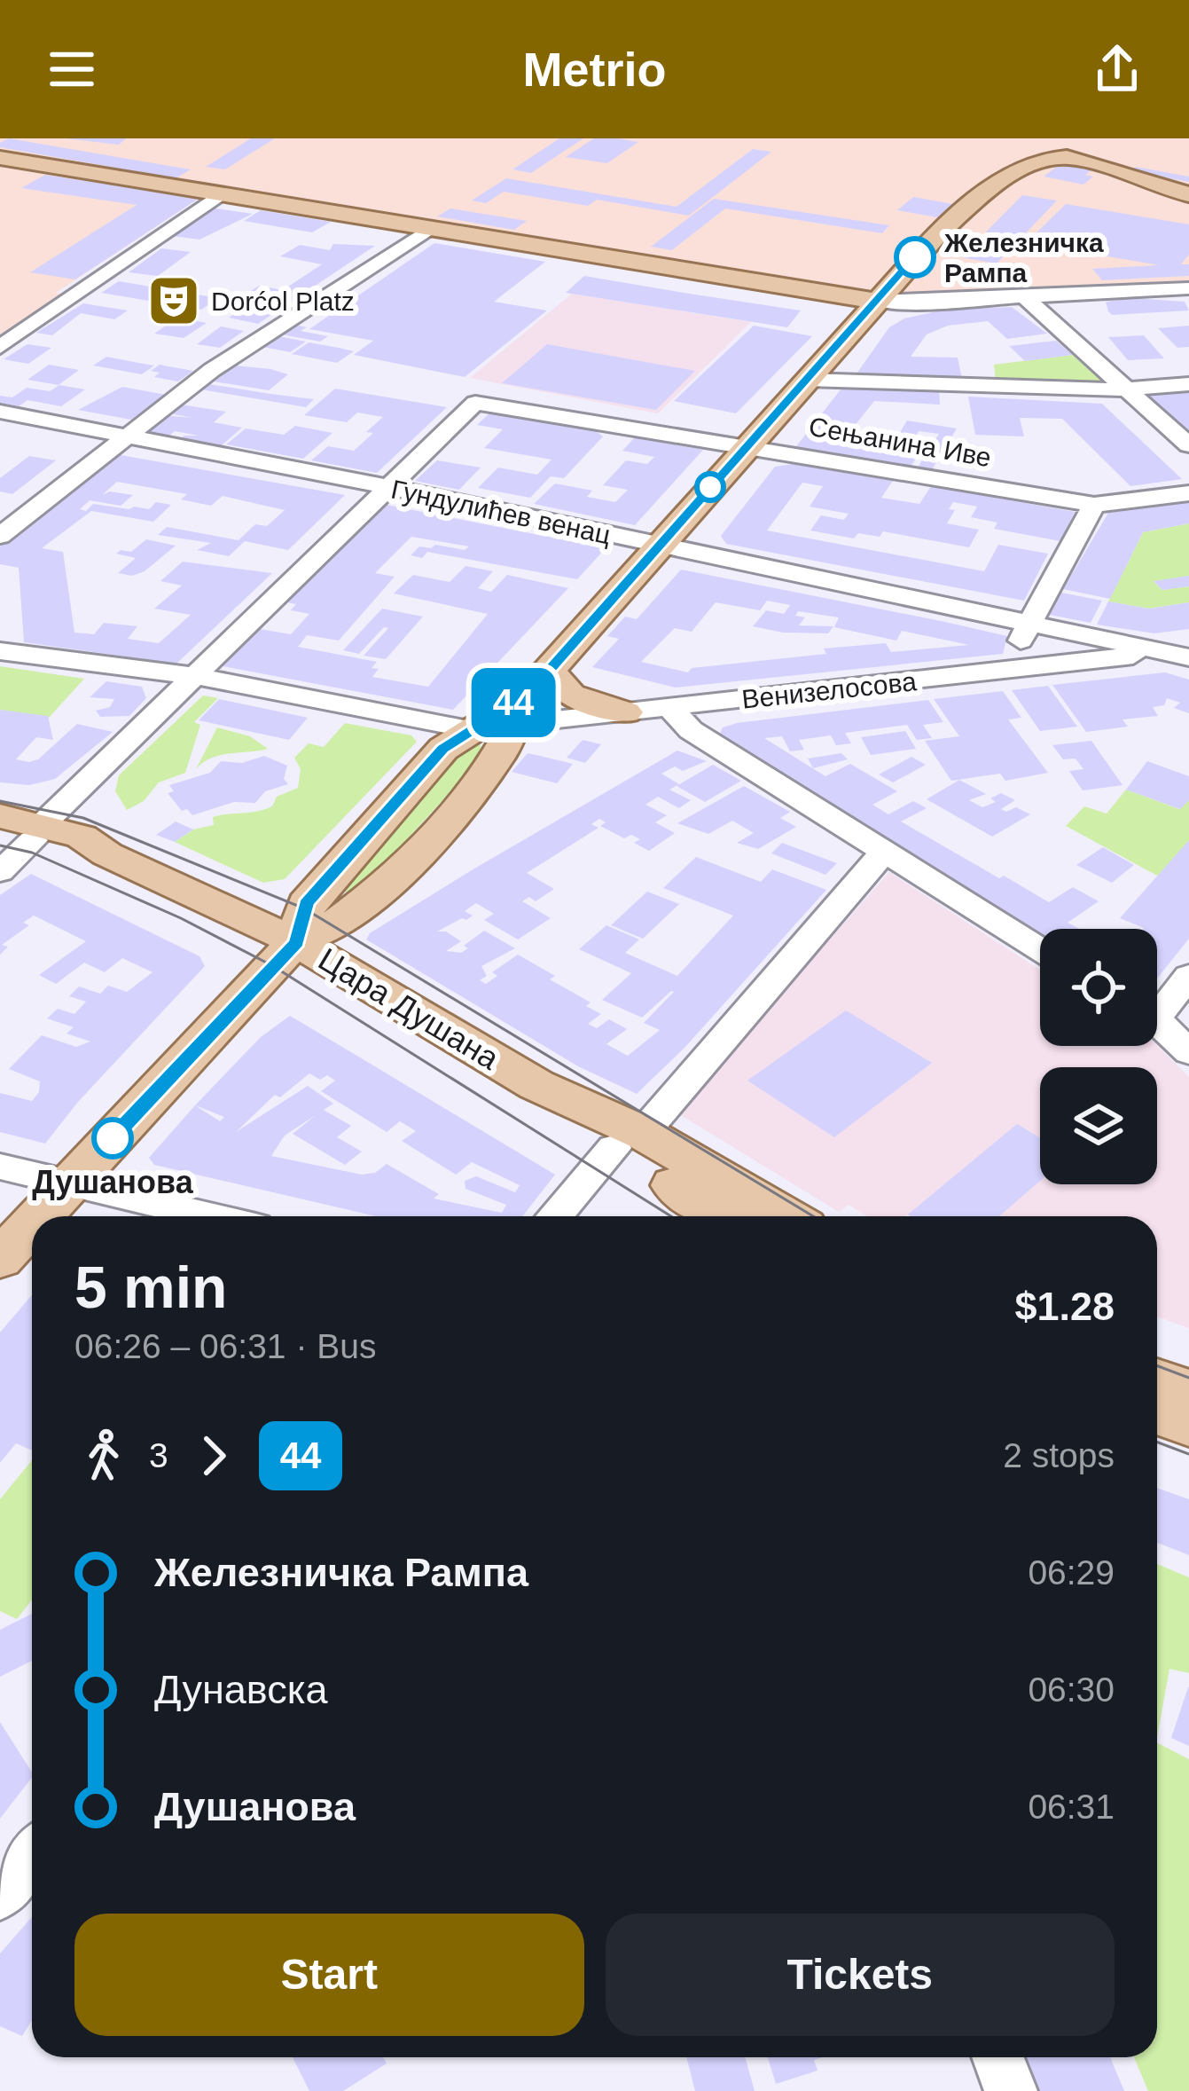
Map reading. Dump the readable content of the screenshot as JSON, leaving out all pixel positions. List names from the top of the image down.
{
  "streets": {
    "main road": ["Цара Душана"],
    "street": ["Сењанина Иве", "Гундулићев венац", "Венизелосова"]
  },
  "crossings": [
    ["Сењанина Иве", "Гундулићев венац"],
    ["Гундулићев венац", "Венизелосова"]
  ],
  "places": {
    "other": ["Железничка Рампа", "Душанова"],
    "theatre": ["Dorćol Platz"]
  },
  "lines": ["bus line 44"],
  "page": {
    "header": "Metrio",
    "on_map": "44",
    "heading": ["5 min", "06:26 – 06:31 · Bus", "$1.28"],
    "legs": ["3", "44", "2 stops"],
    "list": [
      {
        "name": "Железничка Рампа",
        "value": "06:29"
      },
      {
        "name": "Дунавска",
        "value": "06:30"
      },
      {
        "name": "Душанова",
        "value": "06:31"
      }
    ],
    "buttons": ["Start", "Tickets"]
  }
}
